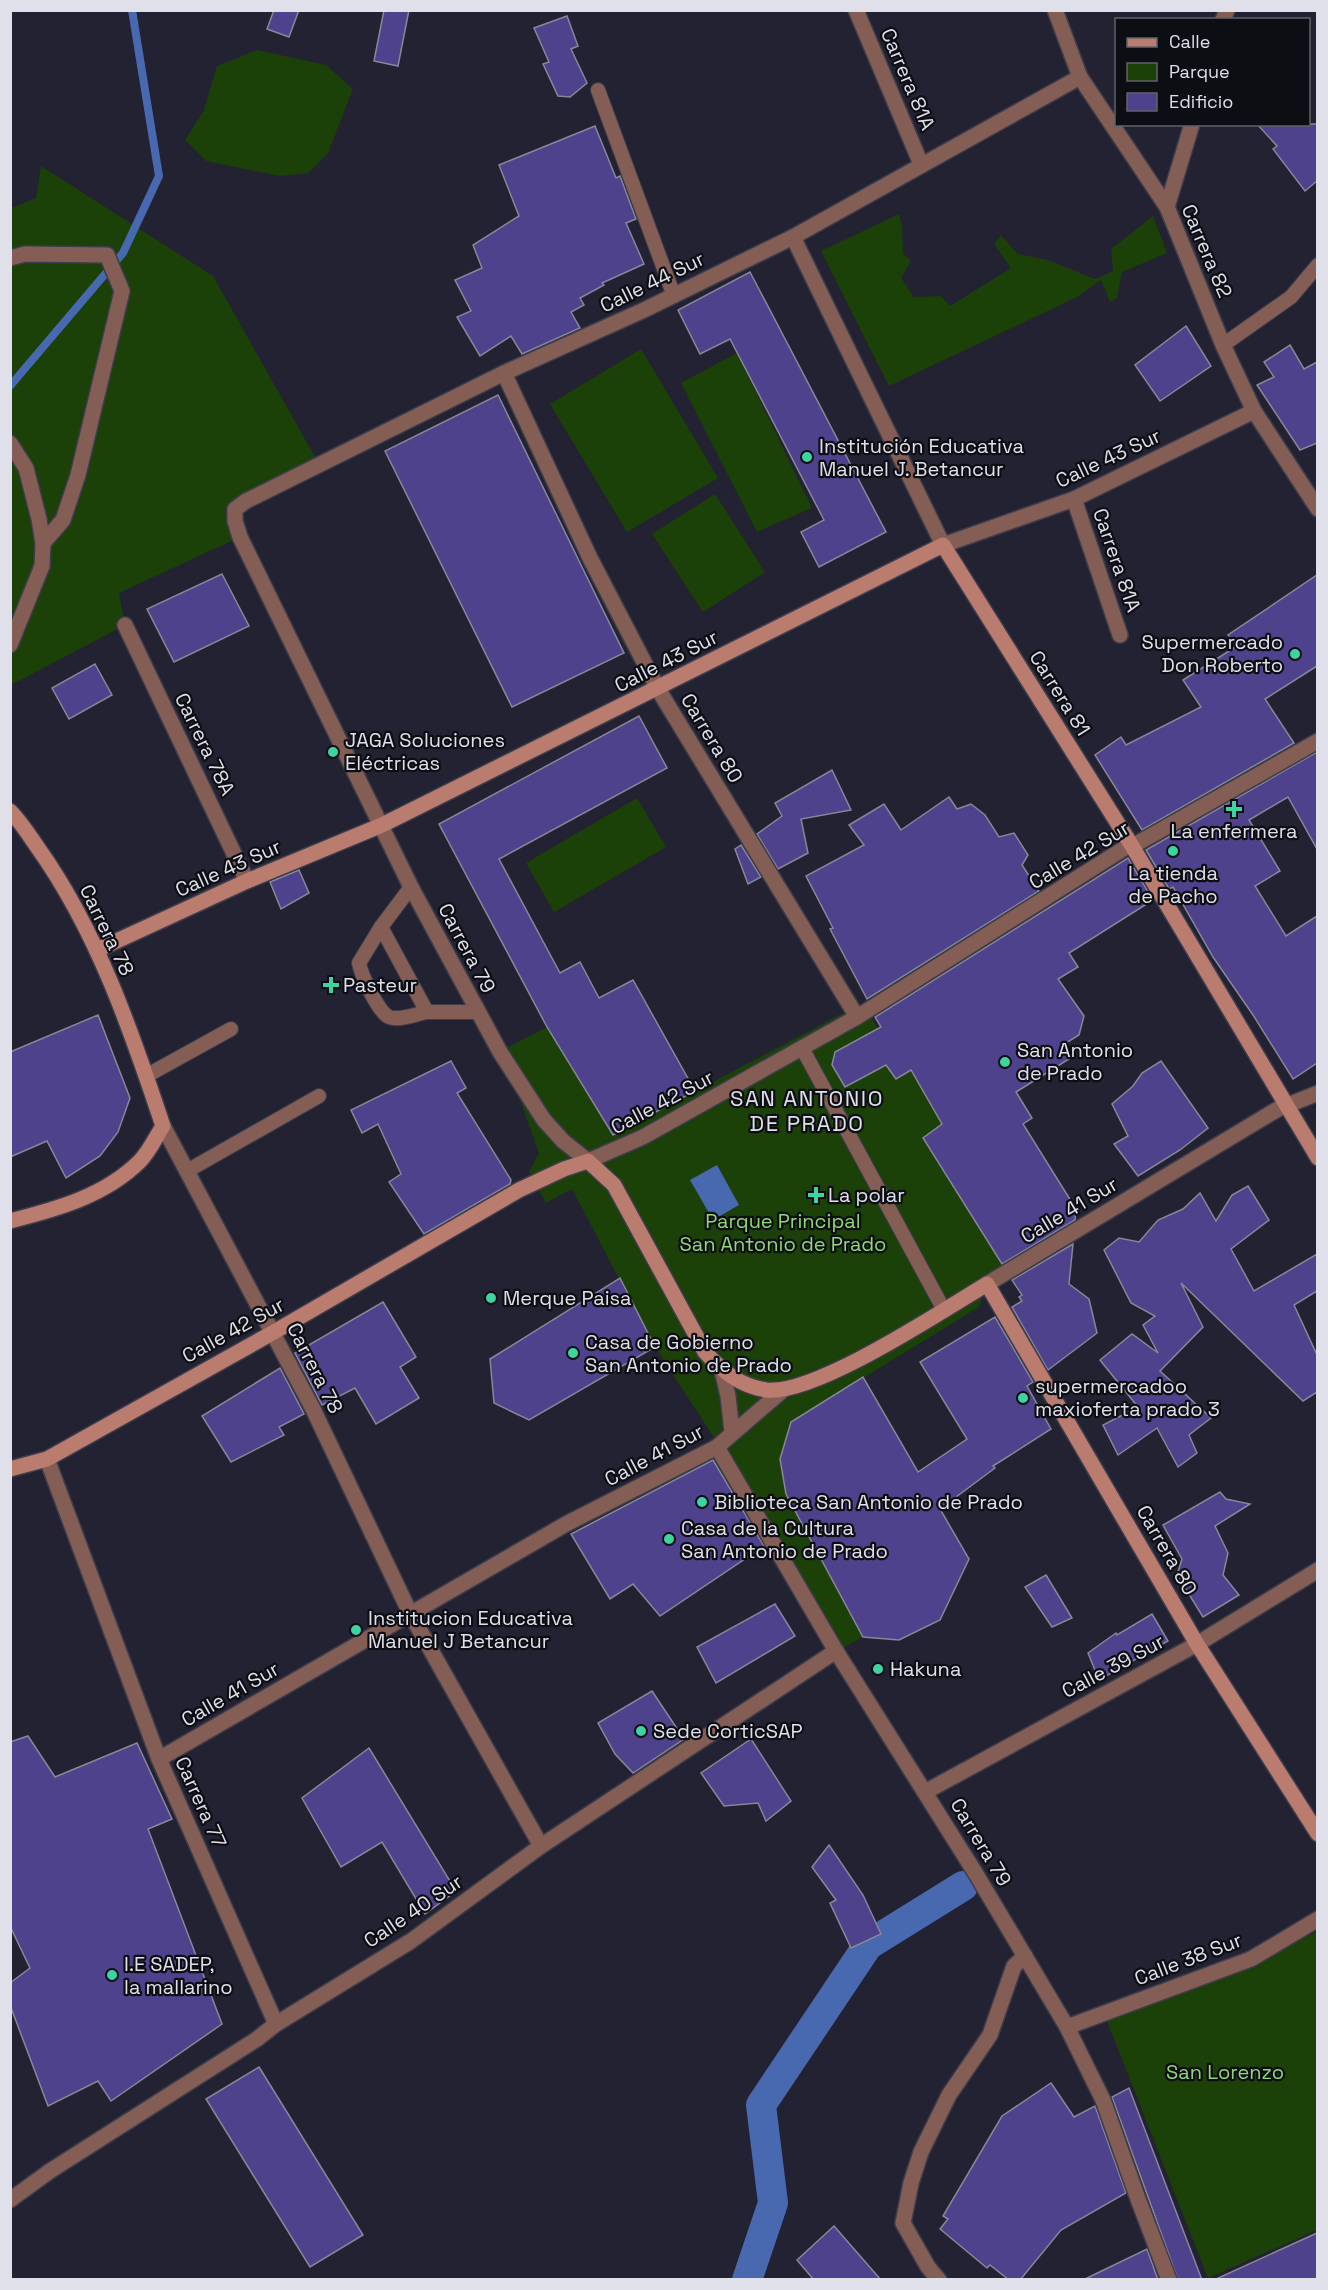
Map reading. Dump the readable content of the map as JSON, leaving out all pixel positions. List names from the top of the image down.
{
  "streets": {
    "main road": [
      "Calle 43 Sur",
      "Carrera 81",
      "Carrera 80",
      "Calle 42 Sur",
      "Carrera 78",
      "Carrera 79",
      "Calle 41 Sur"
    ],
    "street": [
      "Carrera 81A",
      "Carrera 82",
      "Calle 44 Sur",
      "Carrera 78A",
      "Calle 39 Sur",
      "Carrera 77",
      "Calle 40 Sur",
      "Calle 38 Sur"
    ]
  },
  "crossings": [
    ["Carrera 81A", "Calle 44 Sur"],
    ["Carrera 81A", "Calle 43 Sur"],
    ["Carrera 82", "Calle 44 Sur"],
    ["Carrera 82", "Calle 43 Sur"],
    ["Calle 44 Sur", "Carrera 81"],
    ["Calle 44 Sur", "Carrera 80"],
    ["Calle 44 Sur", "Carrera 79"],
    ["Calle 43 Sur", "Carrera 81"],
    ["Calle 43 Sur", "Carrera 80"],
    ["Calle 43 Sur", "Carrera 78A"],
    ["Calle 43 Sur", "Carrera 78"],
    ["Calle 43 Sur", "Carrera 79"],
    ["Carrera 81", "Calle 42 Sur"],
    ["Carrera 81", "Calle 41 Sur"],
    ["Carrera 80", "Calle 42 Sur"],
    ["Carrera 80", "Calle 41 Sur"],
    ["Carrera 80", "Calle 39 Sur"],
    ["Calle 42 Sur", "Carrera 78"],
    ["Calle 42 Sur", "Carrera 79"],
    ["Calle 42 Sur", "Carrera 77"],
    ["Carrera 78", "Calle 41 Sur"],
    ["Carrera 78", "Calle 40 Sur"],
    ["Carrera 79", "Calle 41 Sur"],
    ["Carrera 79", "Calle 39 Sur"],
    ["Carrera 79", "Calle 40 Sur"],
    ["Carrera 79", "Calle 38 Sur"],
    ["Calle 41 Sur", "Carrera 77"],
    ["Carrera 77", "Calle 40 Sur"]
  ],
  "districts": ["SAN ANTONIO DE PRADO"],
  "parks": ["Parque Principal San Antonio de Prado", "San Lorenzo"],
  "places": {
    "other": [
      "Institución Educativa Manuel J. Betancur",
      "Supermercado Don Roberto",
      "JAGA Soluciones Eléctricas",
      "La tienda de Pacho",
      "San Antonio de Prado",
      "Merque Paisa",
      "Casa de Gobierno San Antonio de Prado",
      "supermercadoo maxioferta prado 3",
      "Biblioteca San Antonio de Prado",
      "Casa de la Cultura San Antonio de Prado",
      "Institucion Educativa Manuel J Betancur",
      "Hakuna",
      "Sede CorticSAP",
      "I.E SADEP, la mallarino"
    ],
    "health": ["La enfermera", "Pasteur", "La polar"]
  },
  "legend": ["Calle", "Parque", "Edificio"]
}
